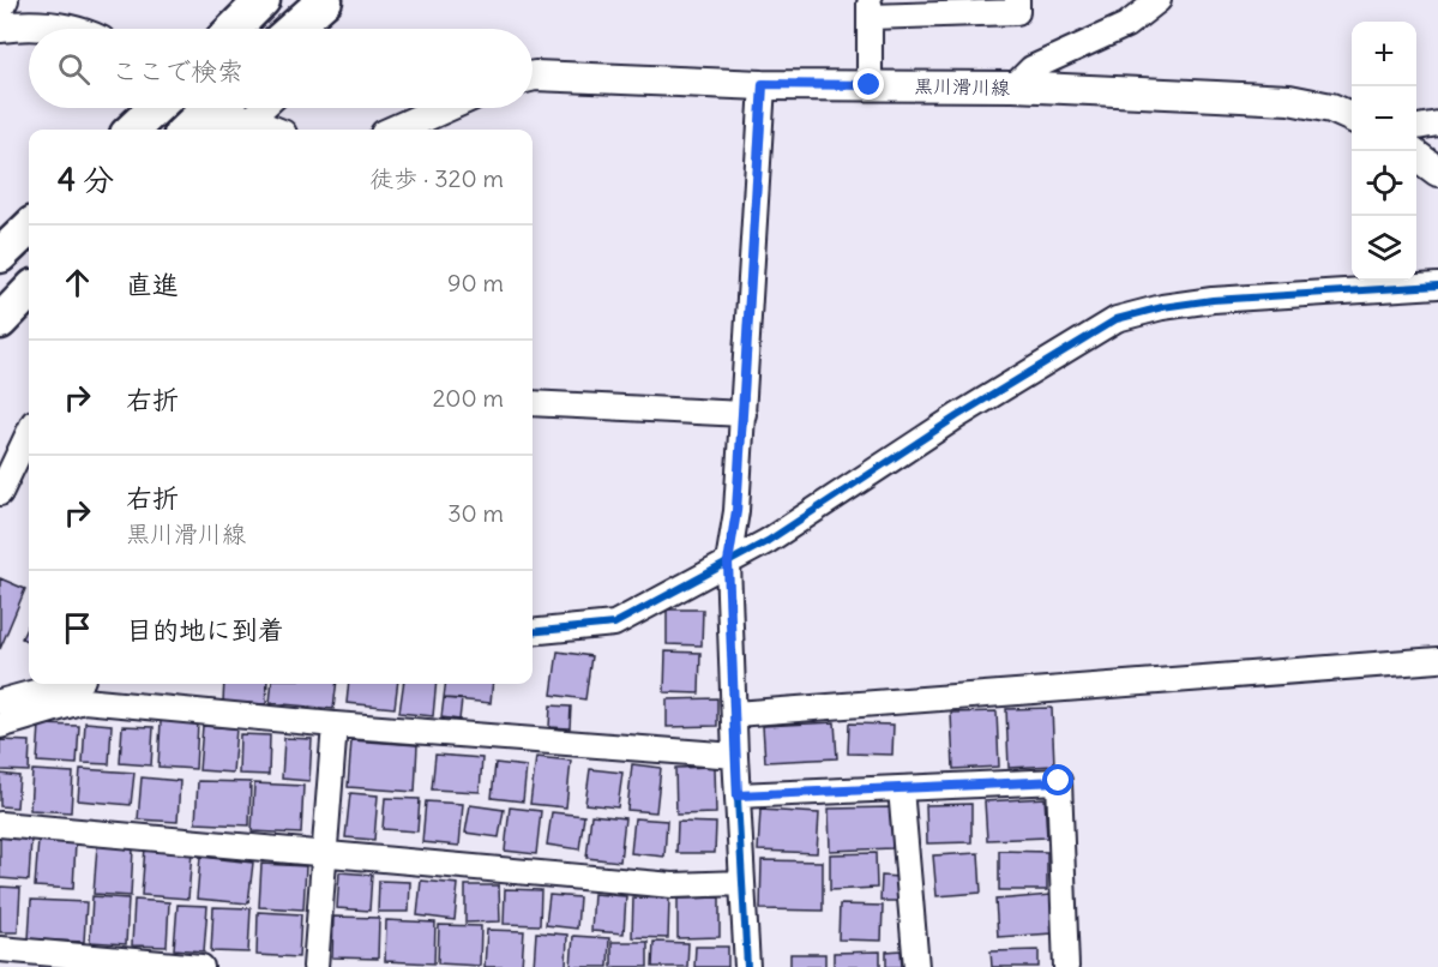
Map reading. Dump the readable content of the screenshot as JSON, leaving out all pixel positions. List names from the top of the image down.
{
  "streets": {
    "main road": ["黒川滑川線"]
  },
  "page": {
    "map_buttons": ["+", "−"],
    "search": "ここで検索",
    "heading": ["4 分", "徒歩 · 320 m"],
    "list": [
      ["直進", "90 m"],
      ["右折", "200 m"],
      ["右折", "黒川滑川線", "30 m"],
      "目的地に到着"
    ]
  }
}
